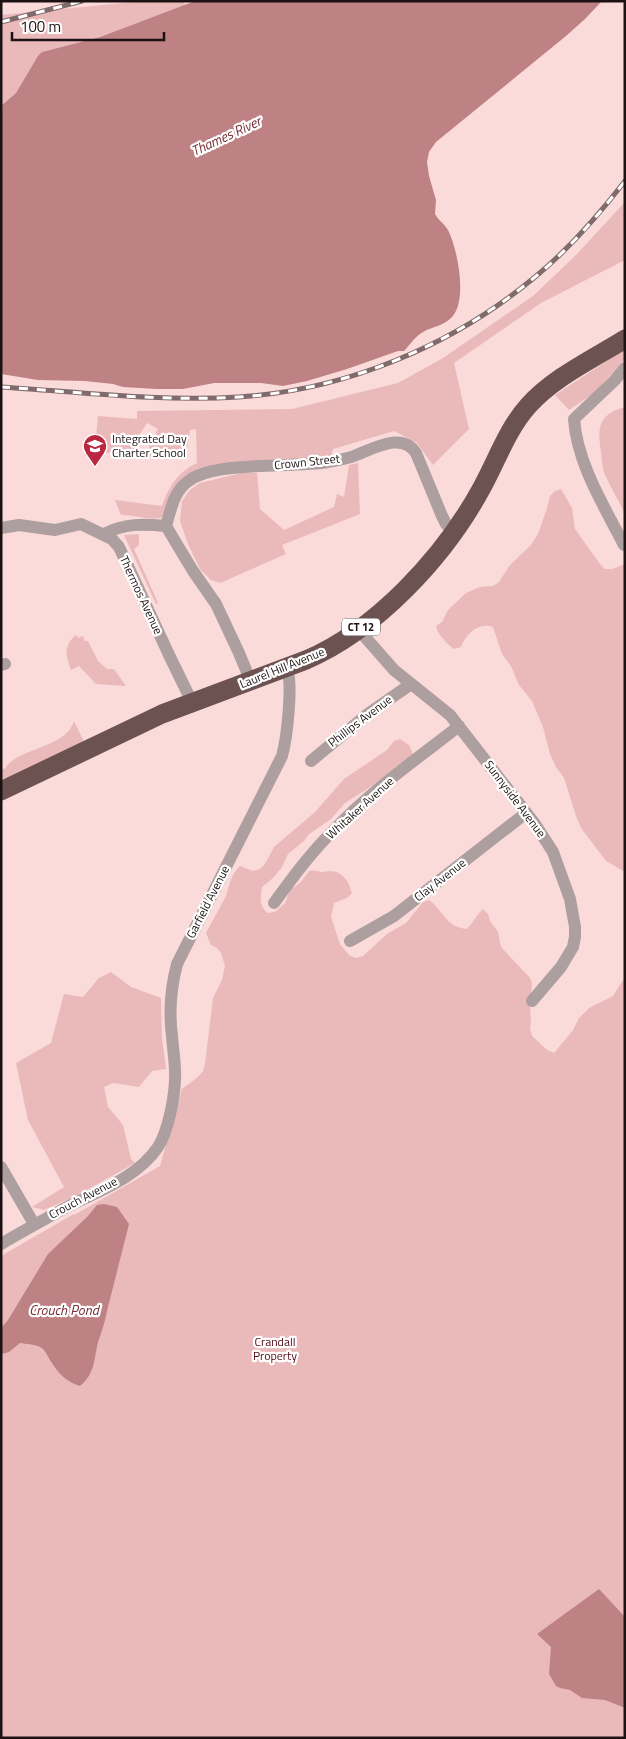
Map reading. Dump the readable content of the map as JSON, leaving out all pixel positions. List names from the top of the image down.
{
  "streets": {
    "highway": ["CT 12", "Laurel Hill Avenue"],
    "street": [
      "Crown Street",
      "Thermos Avenue",
      "Phillips Avenue",
      "Sunnyside Avenue",
      "Whitaker Avenue",
      "Clay Avenue",
      "Garfield Avenue",
      "Crouch Avenue"
    ]
  },
  "crossings": [
    ["Crown Street", "Laurel Hill Avenue"],
    ["Thermos Avenue", "Laurel Hill Avenue"],
    ["Laurel Hill Avenue", "Sunnyside Avenue"],
    ["Laurel Hill Avenue", "Garfield Avenue"],
    ["Phillips Avenue", "Sunnyside Avenue"],
    ["Sunnyside Avenue", "Whitaker Avenue"],
    ["Sunnyside Avenue", "Clay Avenue"],
    ["Garfield Avenue", "Crouch Avenue"]
  ],
  "water": ["Thames River", "Crouch Pond"],
  "parks": ["Crandall Property"],
  "places": {
    "school or university": ["Integrated Day Charter School"]
  },
  "scale_bar": "100 m"
}
